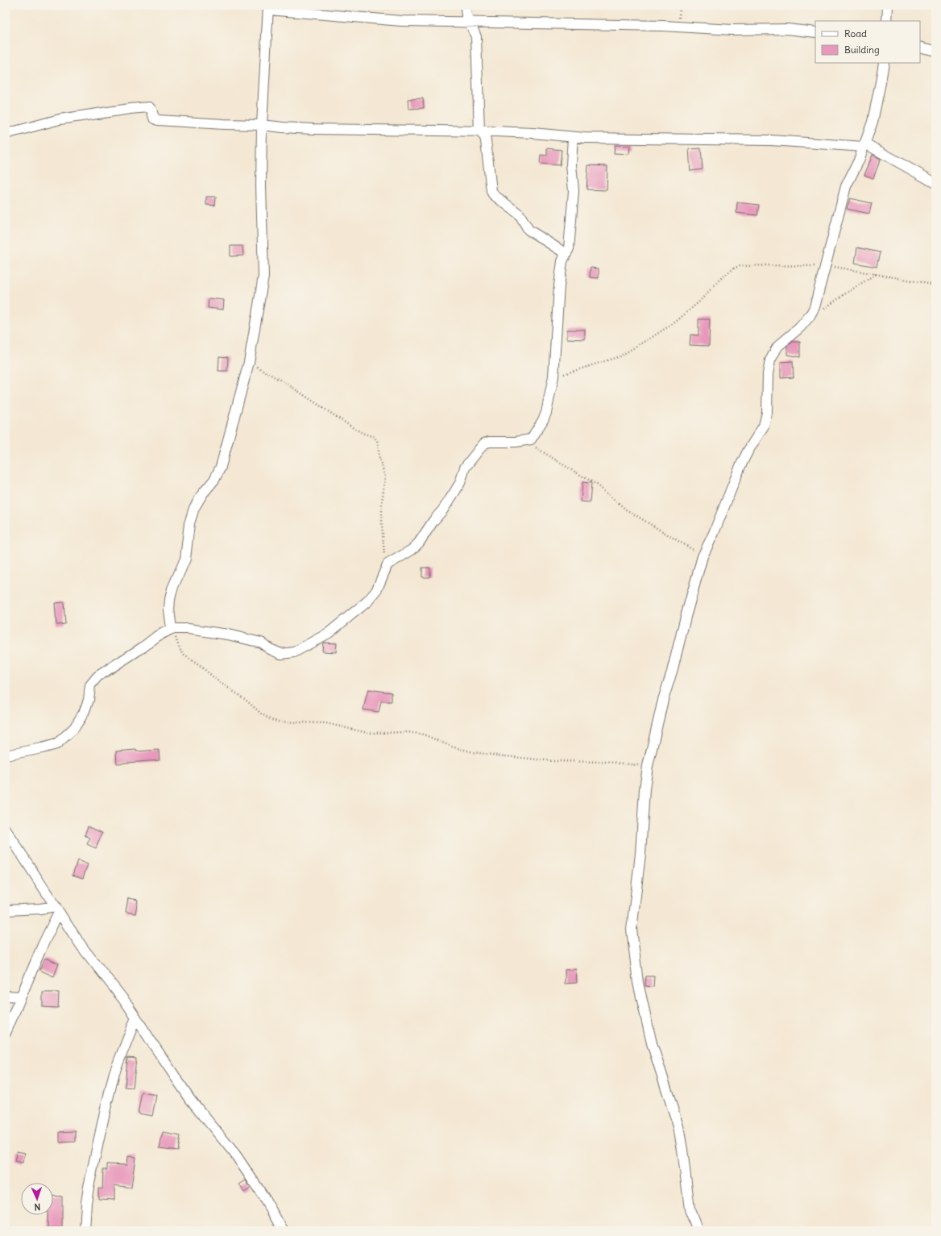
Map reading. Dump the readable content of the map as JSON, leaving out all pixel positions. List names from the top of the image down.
{
  "legend": ["Road", "Building"],
  "north": "bottom"
}
